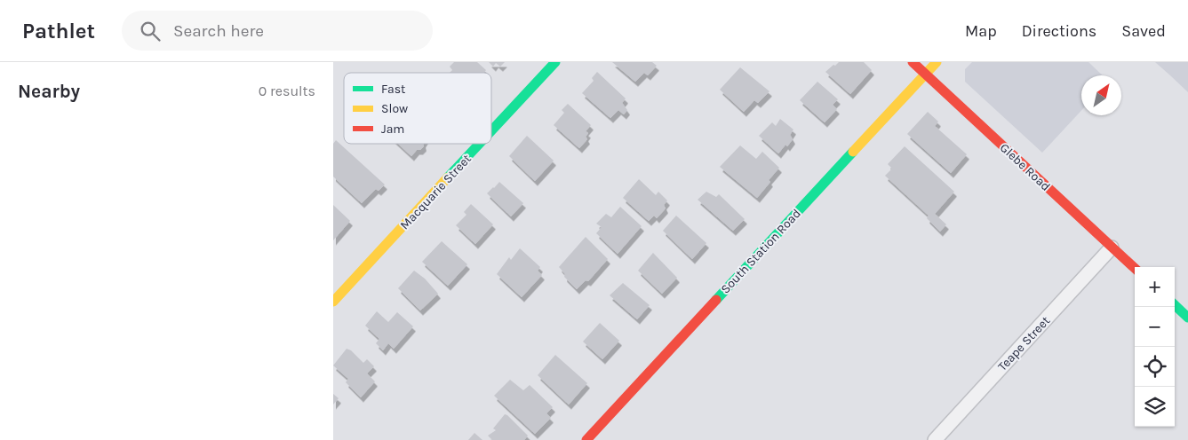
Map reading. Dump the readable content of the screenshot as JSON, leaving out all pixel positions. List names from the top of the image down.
{
  "streets": {
    "street": [
      "Glebe Road",
      "Macquarie Street",
      "South Station Road",
      "Teape Street"
    ]
  },
  "crossings": [
    ["Glebe Road", "South Station Road"],
    ["Glebe Road", "Teape Street"]
  ],
  "legend": ["Fast", "Slow", "Jam"],
  "north": "top right",
  "page": {
    "header": "Pathlet",
    "search": "Search here",
    "nav": ["Map", "Directions", "Saved"],
    "heading": ["Nearby", "0 results"],
    "map_buttons": ["+", "−"]
  }
}
